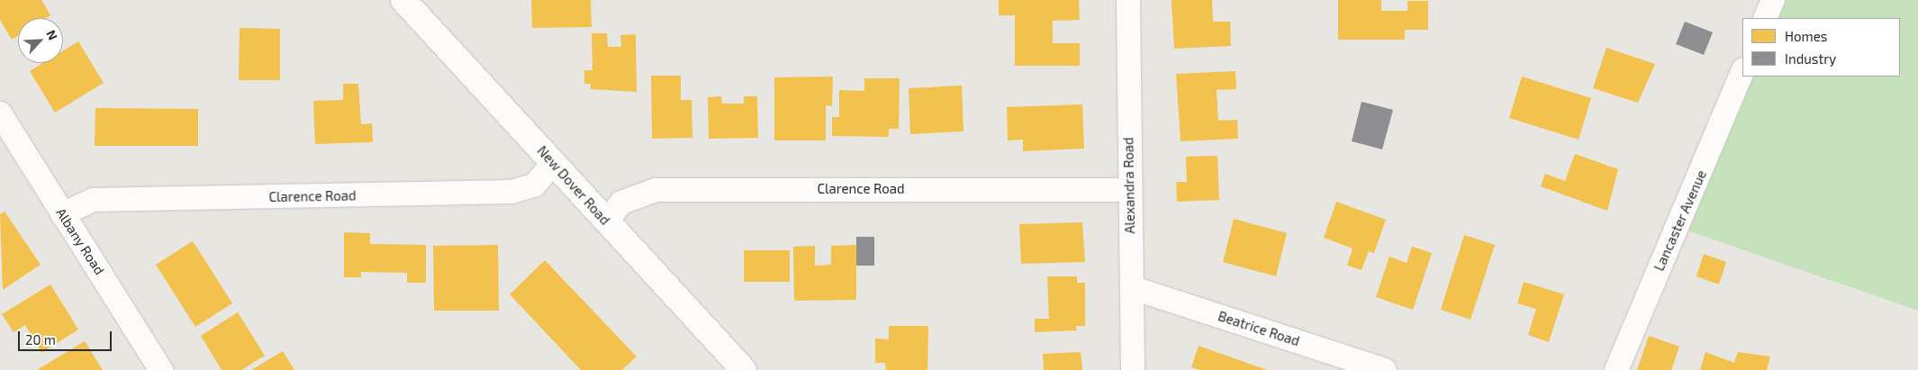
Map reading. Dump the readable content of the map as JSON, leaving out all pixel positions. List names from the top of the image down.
{
  "streets": {
    "main road": ["New Dover Road"],
    "street": [
      "Alexandra Road",
      "Clarence Road",
      "Lancaster Avenue",
      "Albany Road",
      "Beatrice Road"
    ]
  },
  "crossings": [
    ["New Dover Road", "Clarence Road"],
    ["Alexandra Road", "Clarence Road"],
    ["Alexandra Road", "Beatrice Road"],
    ["Clarence Road", "Albany Road"]
  ],
  "legend": ["Homes", "Industry"],
  "scale_bar": "20 m",
  "north": "top right"
}
